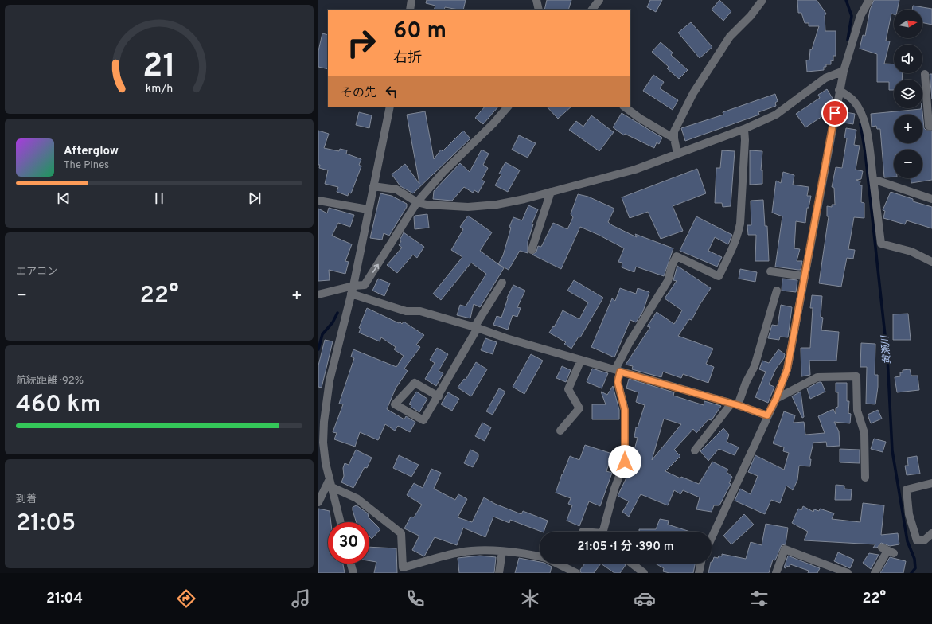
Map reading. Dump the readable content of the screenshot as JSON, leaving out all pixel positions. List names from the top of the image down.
{
  "water": ["黄瀬川"],
  "north": "right",
  "page": {
    "map_buttons": ["+", "−"],
    "turn": ["60 m", "右折"],
    "then": "その先",
    "song": ["Afterglow", "The Pines"],
    "tile": [
      "エアコン",
      ["航続距離 · 92%", "460 km"],
      ["到着", "21:05"]
    ],
    "heat": ["−", "22°", "+"],
    "limit": "30",
    "trip": "21:05 · 1 分 · 390 m",
    "tabs": ["21:04", "22°"],
    "gauge": ["21", "km/h"]
  }
}
